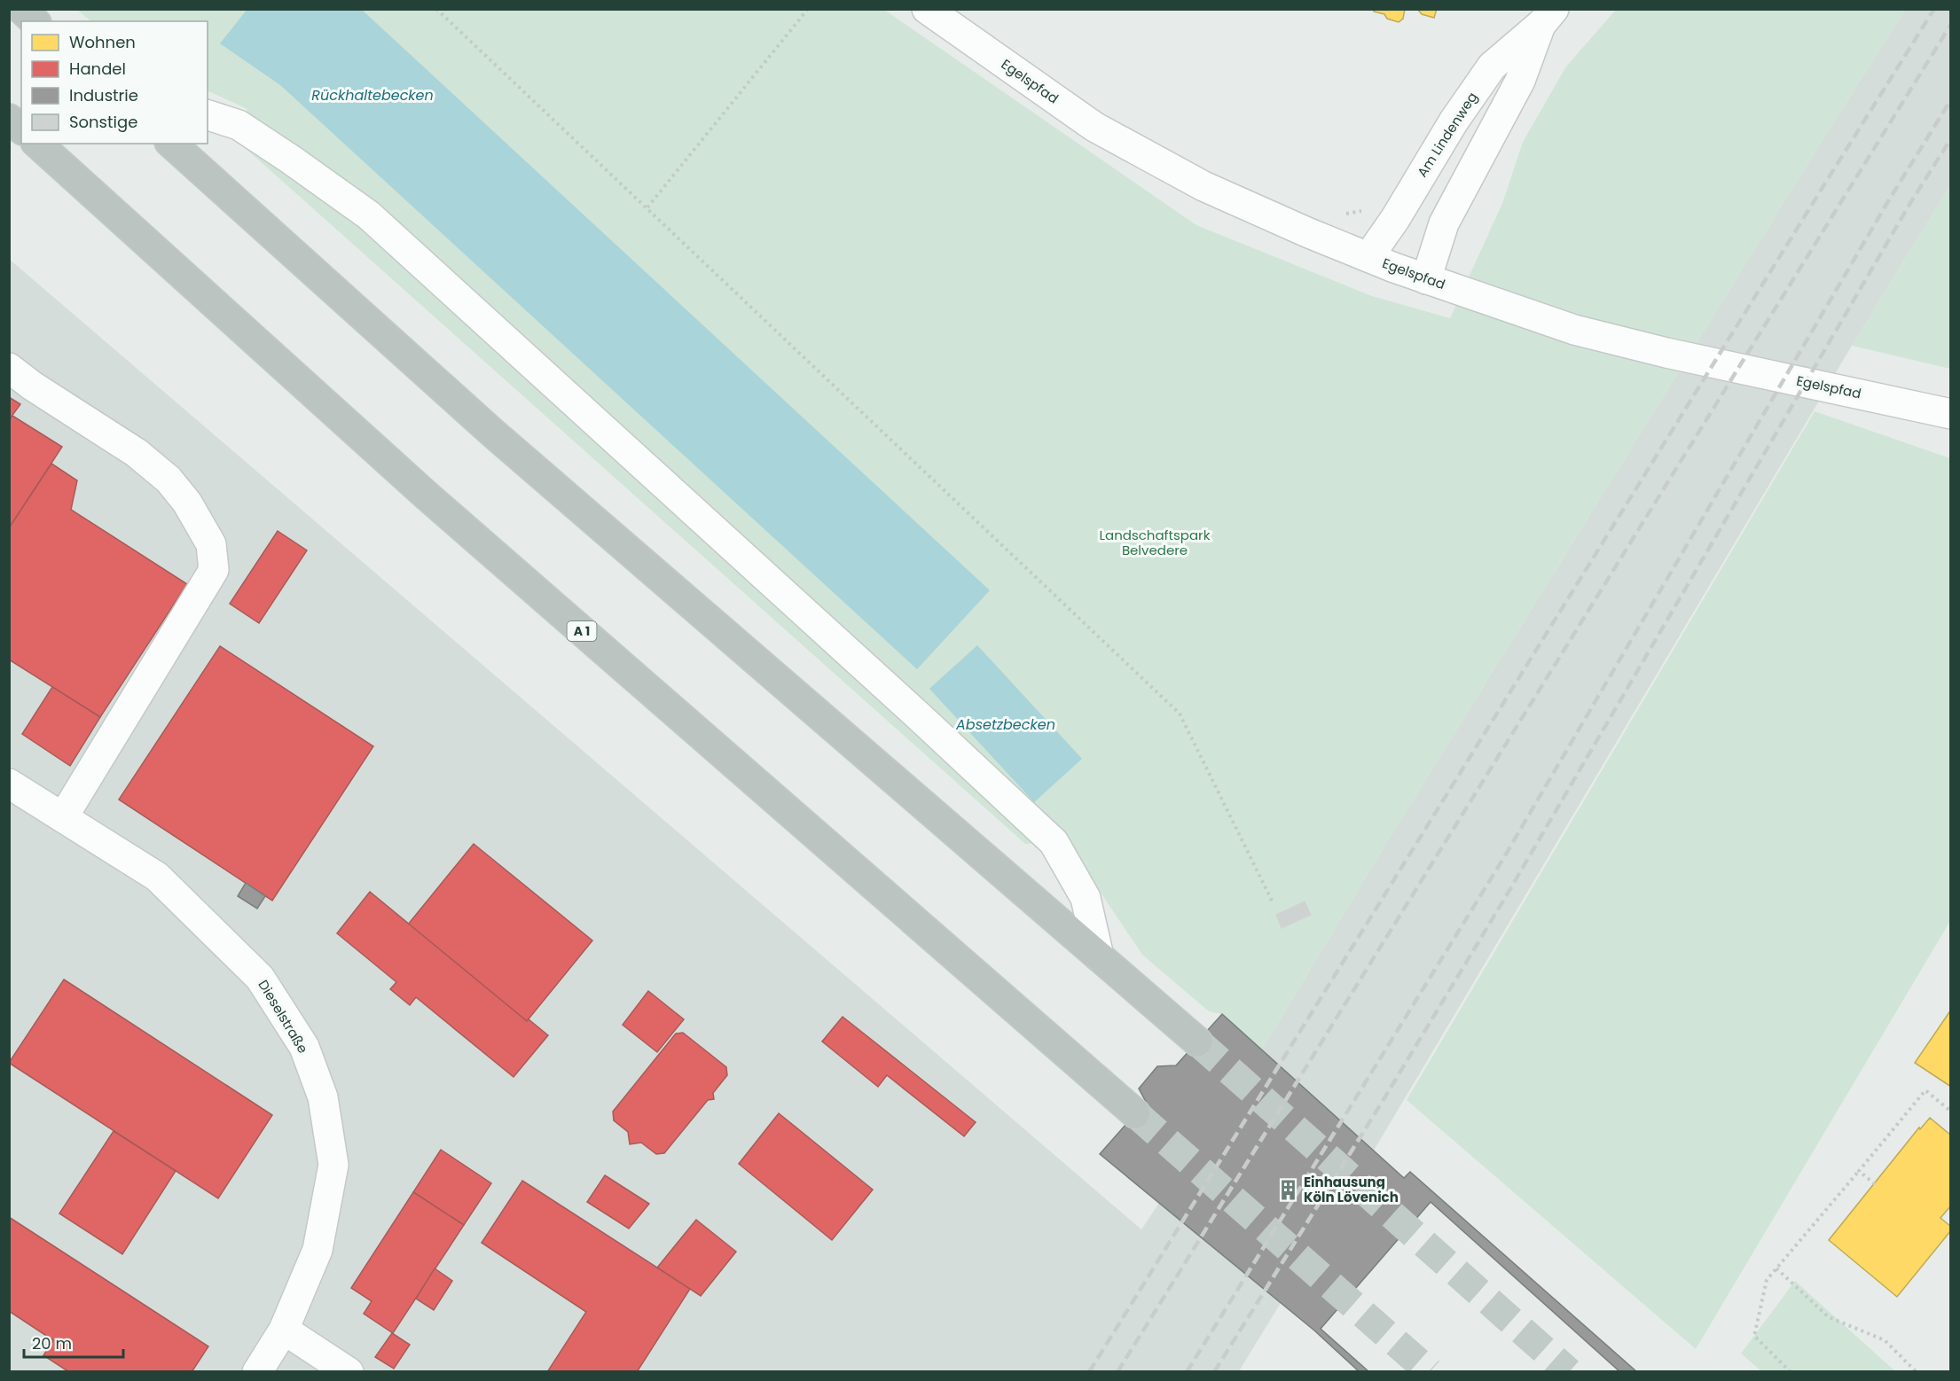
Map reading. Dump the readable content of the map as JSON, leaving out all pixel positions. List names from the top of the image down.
{
  "streets": {
    "highway": ["A 1"],
    "street": ["Egelspfad", "Am Lindenweg", "Dieselstraße"]
  },
  "crossings": [
    ["Egelspfad", "Am Lindenweg"]
  ],
  "water": ["Rückhaltebecken", "Absetzbecken"],
  "parks": ["Landschaftspark Belvedere"],
  "places": {
    "building": ["Einhausung Köln Lövenich"]
  },
  "legend": [
    "Wohnen",
    "Handel",
    "Industrie",
    "Sonstige"
  ],
  "scale_bar": "20 m"
}
